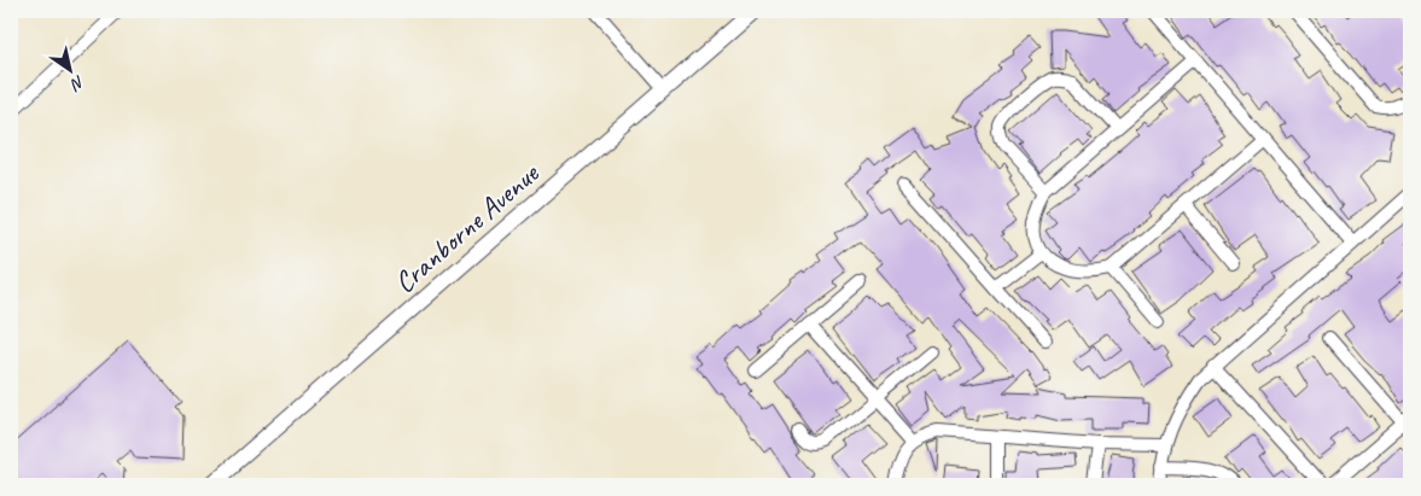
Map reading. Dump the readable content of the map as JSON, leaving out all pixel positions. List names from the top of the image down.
{
  "streets": {
    "street": ["Cranborne Avenue"]
  },
  "north": "bottom right"
}
